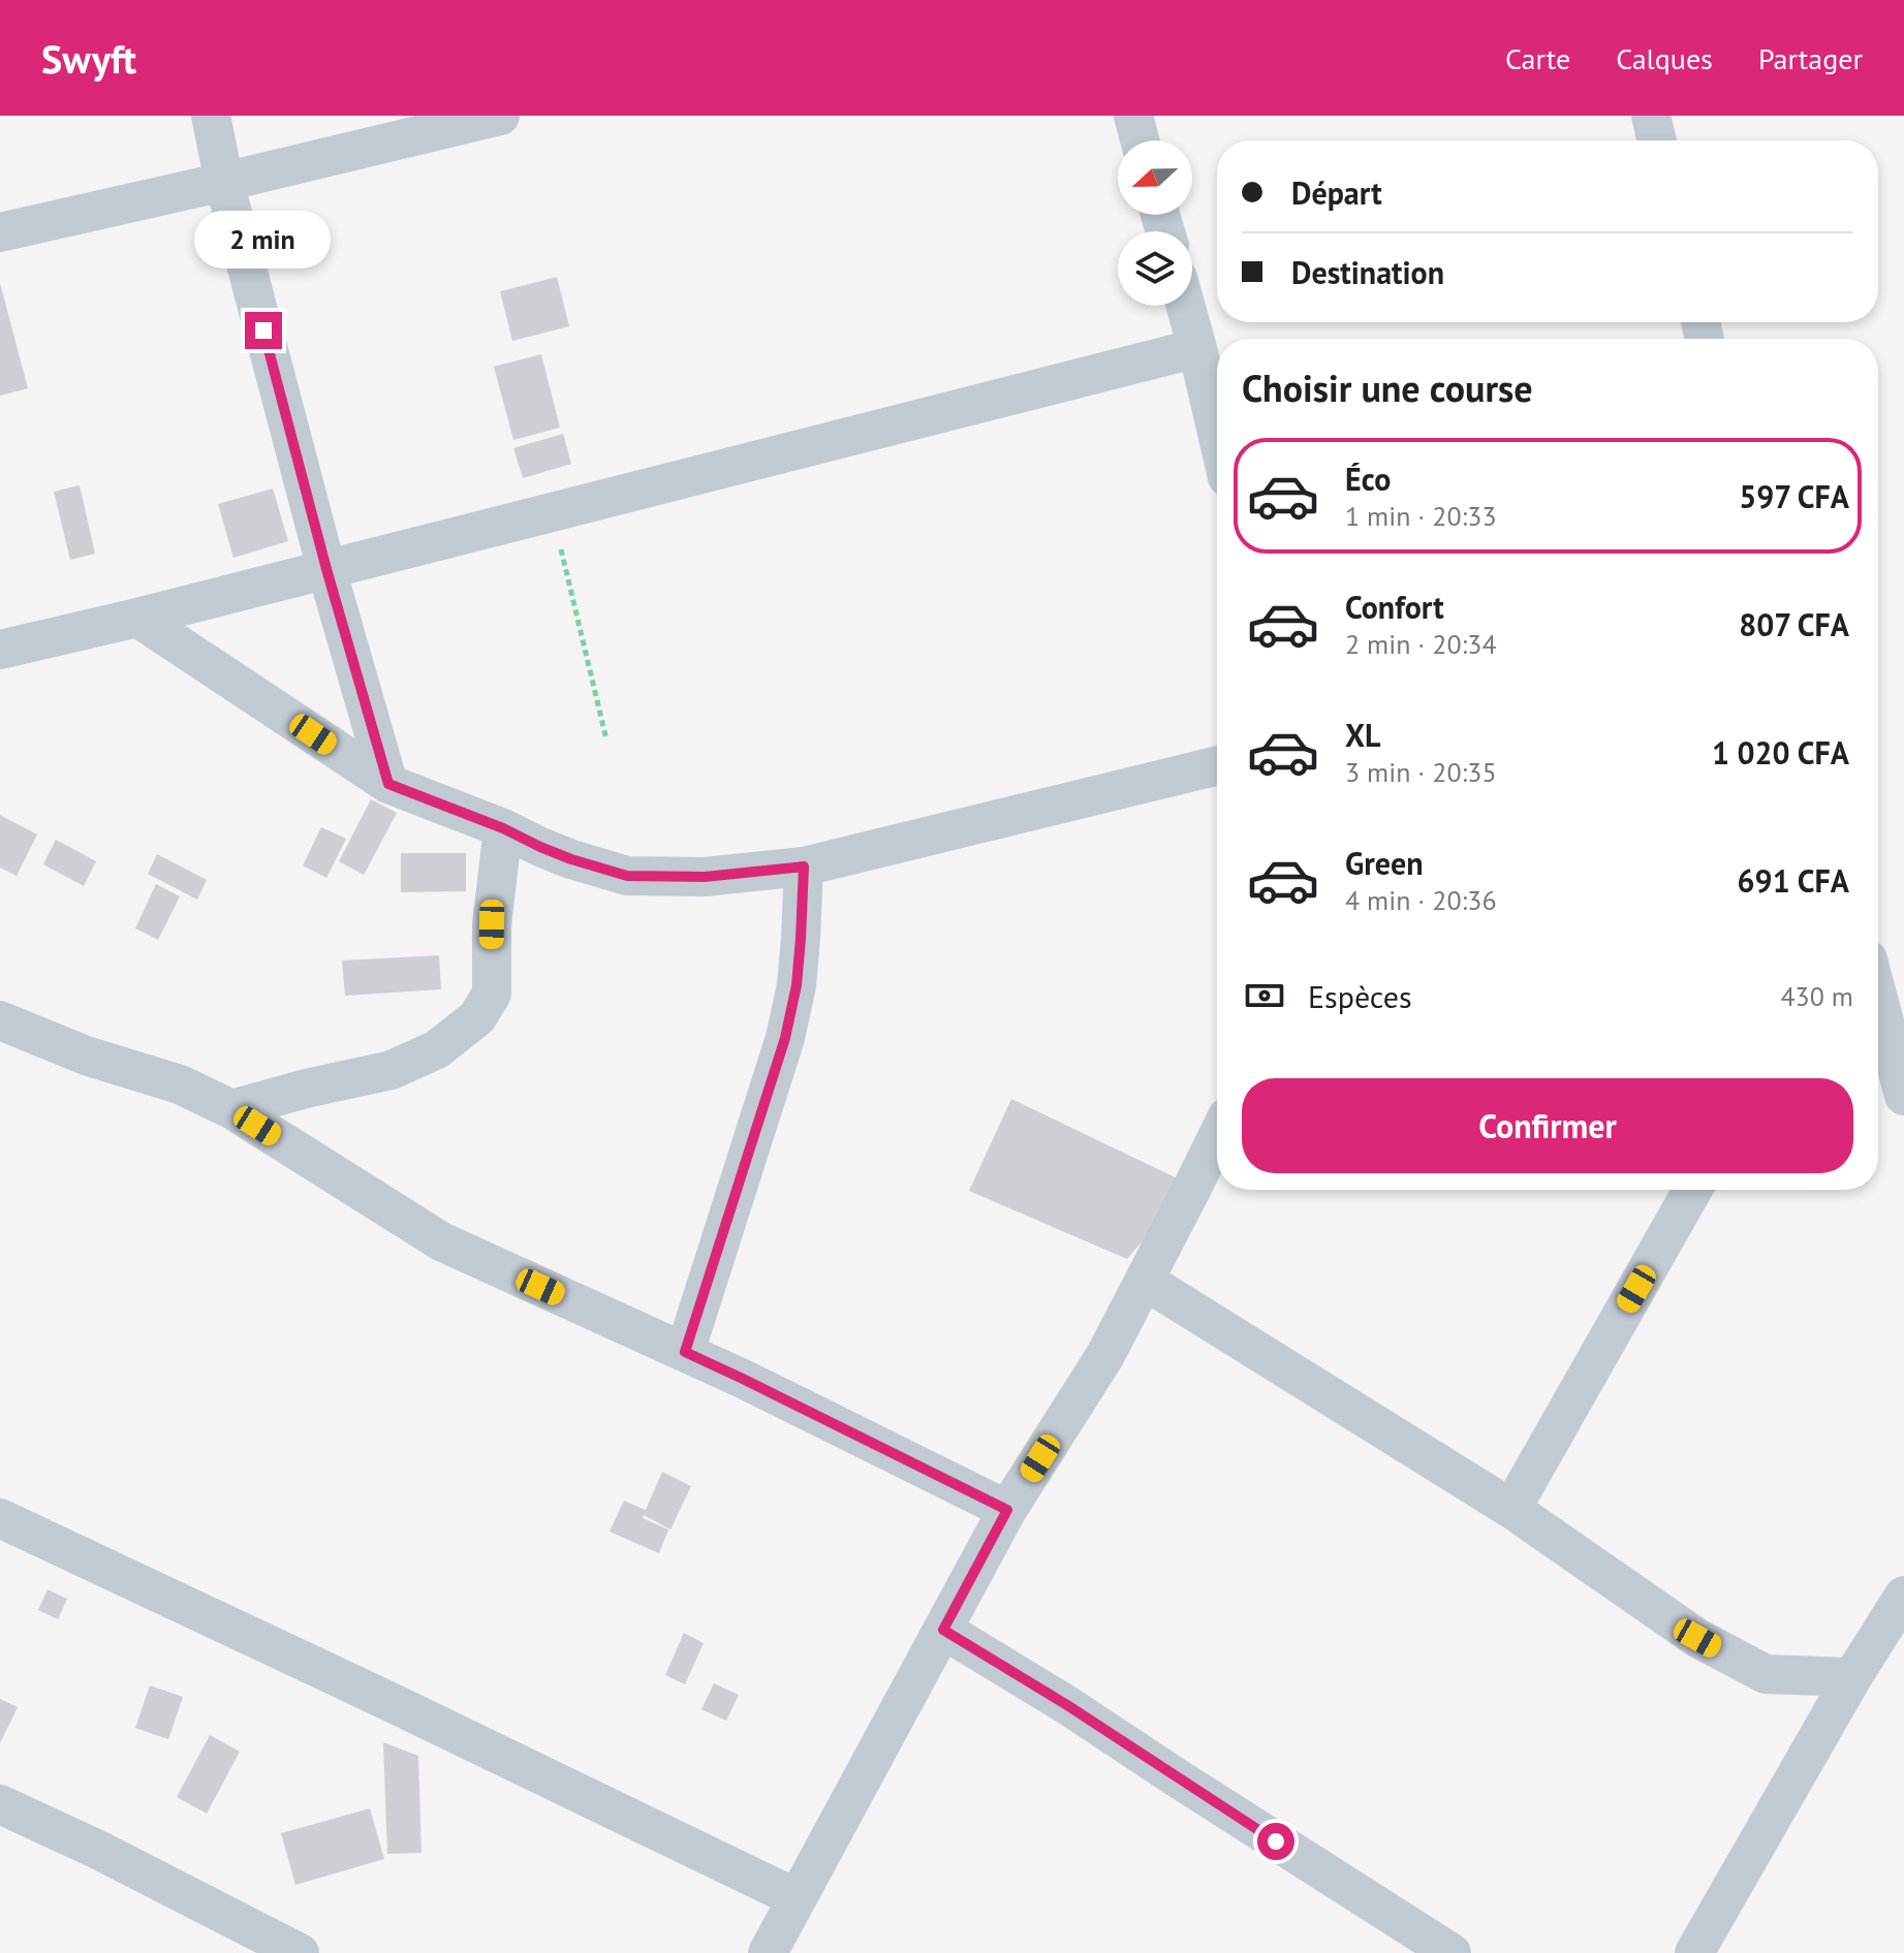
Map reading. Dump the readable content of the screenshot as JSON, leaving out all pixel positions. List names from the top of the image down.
{
  "north": "left",
  "page": {
    "header": "Swyft",
    "nav": ["Carte", "Calques", "Partager"],
    "banner": ["Départ", "Destination"],
    "bubble": "2 min",
    "heading": "Choisir une course",
    "list": [
      {
        "name": "Éco",
        "note": "1 min · 20:33",
        "value": "597 CFA"
      },
      {
        "name": "Confort",
        "note": "2 min · 20:34",
        "value": "807 CFA"
      },
      {
        "name": "XL",
        "note": "3 min · 20:35",
        "value": "1 020 CFA"
      },
      {
        "name": "Green",
        "note": "4 min · 20:36",
        "value": "691 CFA"
      }
    ],
    "pay": ["Espèces", "430 m"],
    "buttons": "Confirmer"
  }
}
